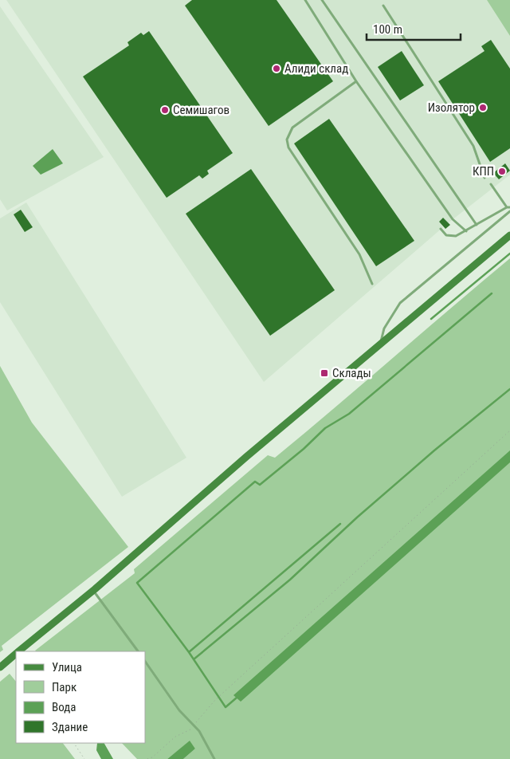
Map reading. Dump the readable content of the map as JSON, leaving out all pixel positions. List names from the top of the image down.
{
  "places": {
    "other": [
      "Алиди склад",
      "Изолятор",
      "Семишагов",
      "КПП"
    ],
    "transit": ["Склады"]
  },
  "legend": [
    "Улица",
    "Парк",
    "Вода",
    "Здание"
  ],
  "scale_bar": "100 m"
}
